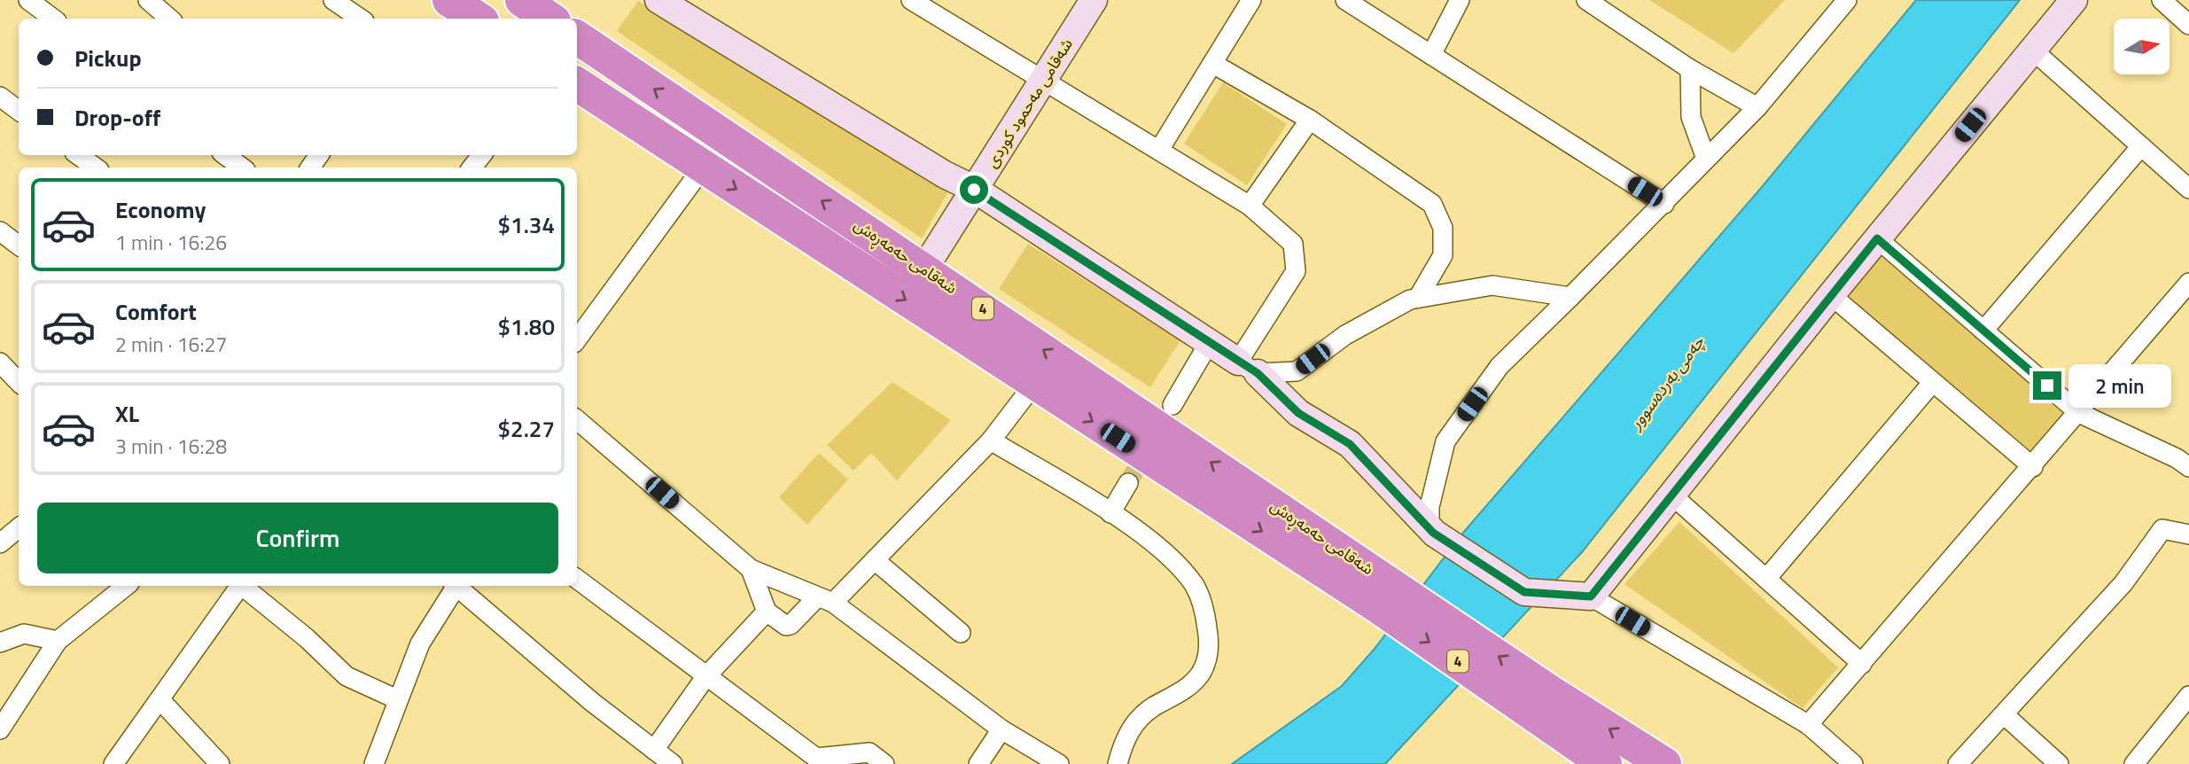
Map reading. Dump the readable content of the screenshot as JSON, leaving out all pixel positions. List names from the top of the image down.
{
  "streets": {
    "highway": ["شەقامی حەمەڕەش", "4"],
    "street": ["شەقامی مەحمود کوردی"]
  },
  "crossings": [
    ["شەقامی مەحمود کوردی", "شەقامی حەمەڕەش"],
    ["شەقامی حەمەڕەش", "4"]
  ],
  "water": ["چەمی بەردەسوور"],
  "north": "right",
  "page": {
    "banner": ["Pickup", "Drop-off"],
    "list": [
      {
        "name": "Economy",
        "note": "1 min · 16:26",
        "value": "$1.34"
      },
      {
        "name": "Comfort",
        "note": "2 min · 16:27",
        "value": "$1.80"
      },
      {
        "name": "XL",
        "note": "3 min · 16:28",
        "value": "$2.27"
      }
    ],
    "bubble": "2 min",
    "buttons": "Confirm"
  }
}
